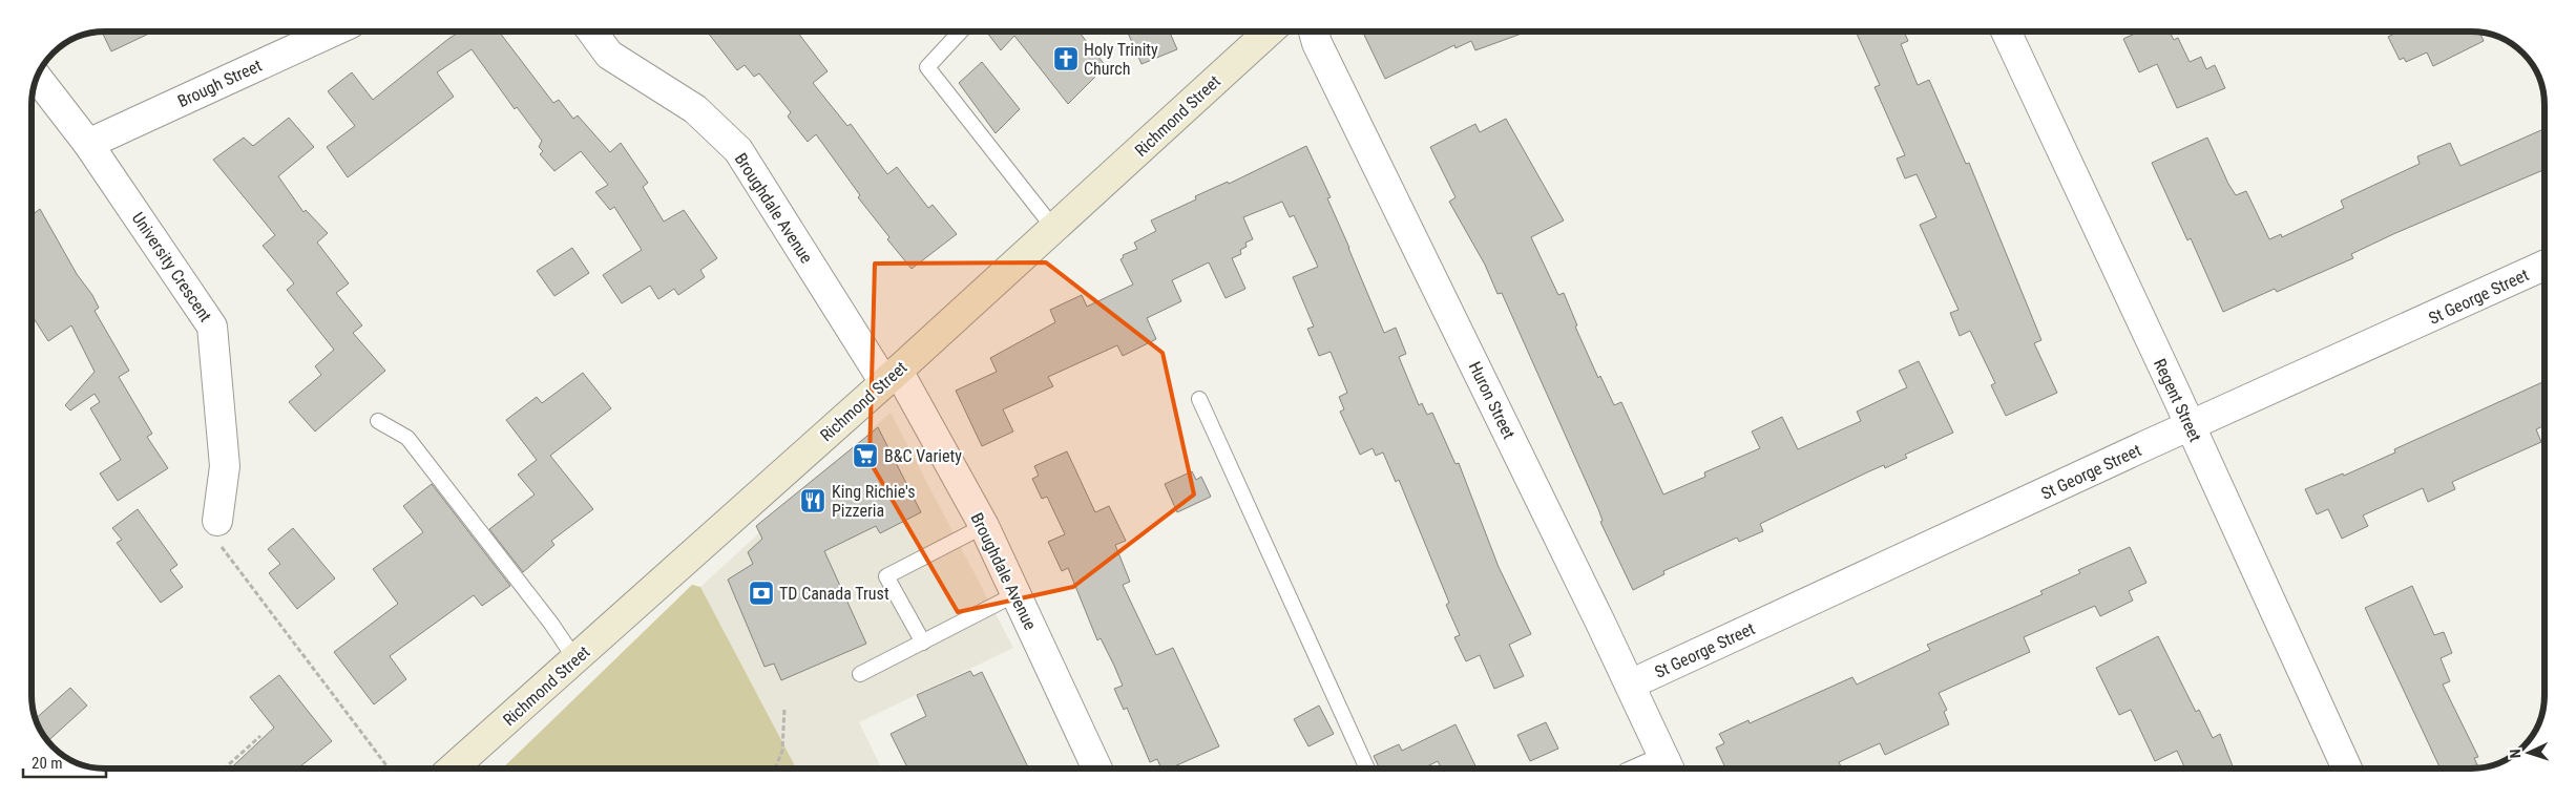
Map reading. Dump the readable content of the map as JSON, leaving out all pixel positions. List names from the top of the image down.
{
  "streets": {
    "main road": ["Richmond Street"],
    "street": [
      "Brough Street",
      "Broughdale Avenue",
      "University Crescent",
      "St George Street",
      "Huron Street",
      "Regent Street"
    ]
  },
  "crossings": [
    ["Brough Street", "University Crescent"],
    ["Richmond Street", "Broughdale Avenue"],
    ["St George Street", "Huron Street"],
    ["St George Street", "Regent Street"]
  ],
  "places": {
    "church": ["Holy Trinity Church"],
    "supermarket": ["B&C Variety"],
    "restaurant": ["King Richie's Pizzeria"],
    "bank": ["TD Canada Trust"]
  },
  "scale_bar": "20 m",
  "north": "left"
}
